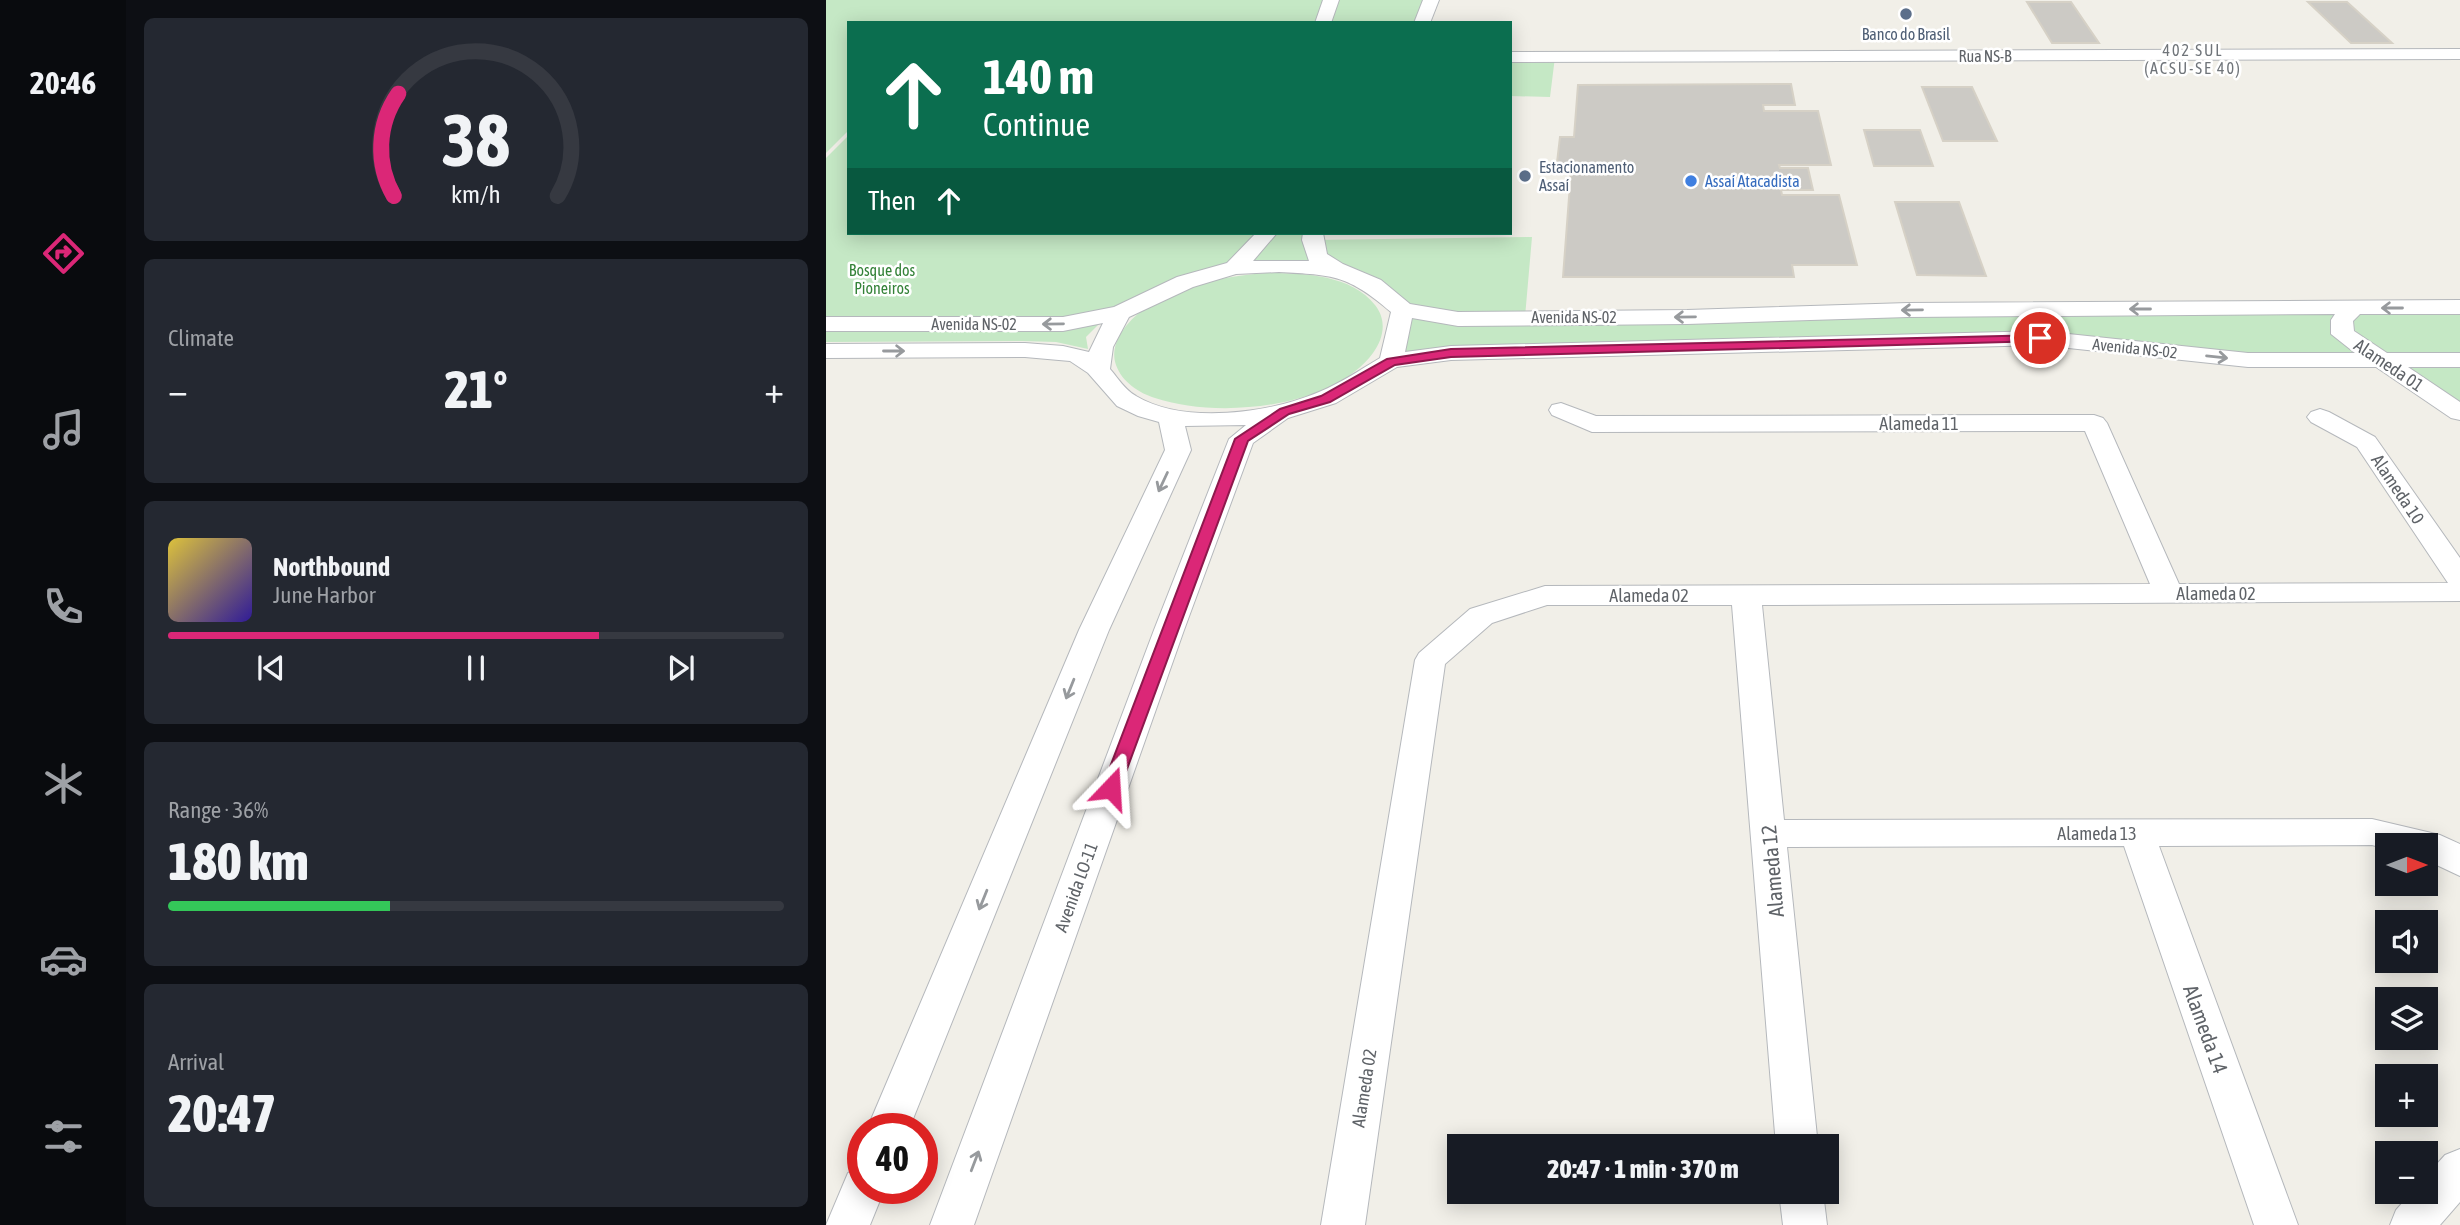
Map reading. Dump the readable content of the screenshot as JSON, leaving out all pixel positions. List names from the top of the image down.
{
  "streets": {
    "street": [
      "Rua NS-B",
      "Avenida NS-02",
      "Alameda 01",
      "Alameda 11",
      "Alameda 10",
      "Alameda 02",
      "Alameda 13",
      "Alameda 12",
      "Avenida LO-11",
      "Alameda 14"
    ]
  },
  "crossings": [
    ["Avenida NS-02", "Alameda 01"],
    ["Alameda 11", "Alameda 02"],
    ["Alameda 02", "Alameda 12"],
    ["Alameda 13", "Alameda 12"],
    ["Alameda 13", "Alameda 14"]
  ],
  "districts": ["402 SUL (ACSU-SE 40)"],
  "parks": ["Bosque dos Pioneiros"],
  "places": ["Banco do Brasil", "Estacionamento Assaí", "Assaí Atacadista"],
  "north": "right",
  "page": {
    "tabs": "20:46",
    "turn": ["140 m", "Continue"],
    "then": "Then",
    "tile": [
      "Climate",
      ["Range · 36%", "180 km"],
      ["Arrival", "20:47"]
    ],
    "heat": ["−", "21°", "+"],
    "song": ["Northbound", "June Harbor"],
    "map_buttons": ["+", "−"],
    "limit": "40",
    "trip": "20:47 · 1 min · 370 m",
    "gauge": ["38", "km/h"]
  }
}
